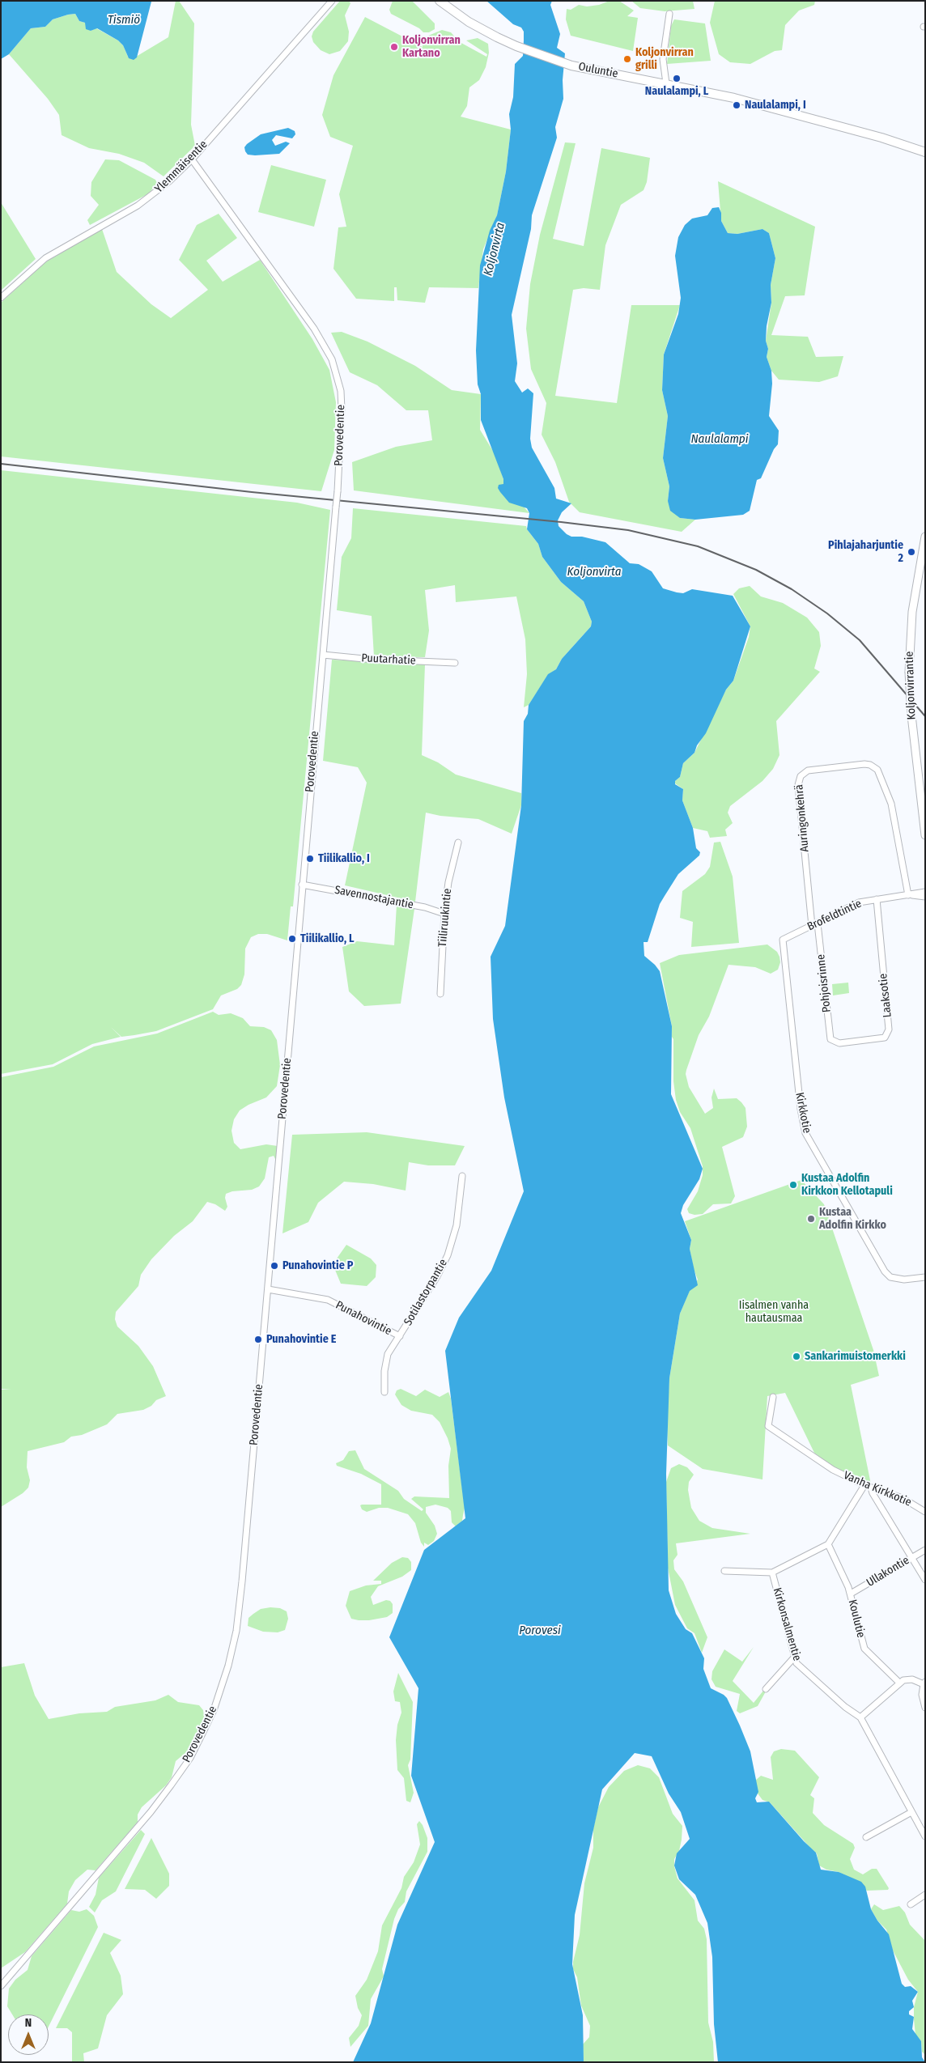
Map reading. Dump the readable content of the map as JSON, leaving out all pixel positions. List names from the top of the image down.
{
  "streets": {
    "highway": ["Ouluntie"],
    "main road": ["Koljonvirrantie"],
    "street": [
      "Ylemmäisentie",
      "Porovedentie",
      "Puutarhatie",
      "Auringonkehrä",
      "Savennostajantie",
      "Brofeldtintie",
      "Tiiliruukintie",
      "Pohjoisrinne",
      "Laaksotie",
      "Kirkkotie",
      "Sotilastorpantie",
      "Punahovintie",
      "Vanha Kirkkotie",
      "Ullakontie",
      "Koulutie",
      "Kirkonsalmentie"
    ]
  },
  "crossings": [
    ["Ylemmäisentie", "Porovedentie"],
    ["Porovedentie", "Puutarhatie"],
    ["Porovedentie", "Savennostajantie"],
    ["Porovedentie", "Punahovintie"],
    ["Auringonkehrä", "Brofeldtintie"],
    ["Auringonkehrä", "Pohjoisrinne"],
    ["Savennostajantie", "Tiiliruukintie"],
    ["Brofeldtintie", "Pohjoisrinne"],
    ["Brofeldtintie", "Laaksotie"],
    ["Brofeldtintie", "Kirkkotie"],
    ["Pohjoisrinne", "Laaksotie"],
    ["Sotilastorpantie", "Punahovintie"],
    ["Vanha Kirkkotie", "Kirkonsalmentie"],
    ["Ullakontie", "Koulutie"],
    ["Koulutie", "Kirkonsalmentie"]
  ],
  "water": [
    "Tismiö",
    "Koljonvirta",
    "Naulalampi",
    "Porovesi"
  ],
  "parks": ["Iisalmen vanha hautausmaa"],
  "places": [
    "Koljonvirran Kartano",
    "Koljonvirran grilli",
    "Naulalampi, L",
    "Naulalampi, I",
    "Pihlajaharjuntie 2",
    "Tiilikallio, I",
    "Tiilikallio, L",
    "Kustaa Adolfin Kirkkon Kellotapuli",
    "Kustaa Adolfin Kirkko",
    "Punahovintie P",
    "Punahovintie E",
    "Sankarimuistomerkki"
  ],
  "north": "top"
}
